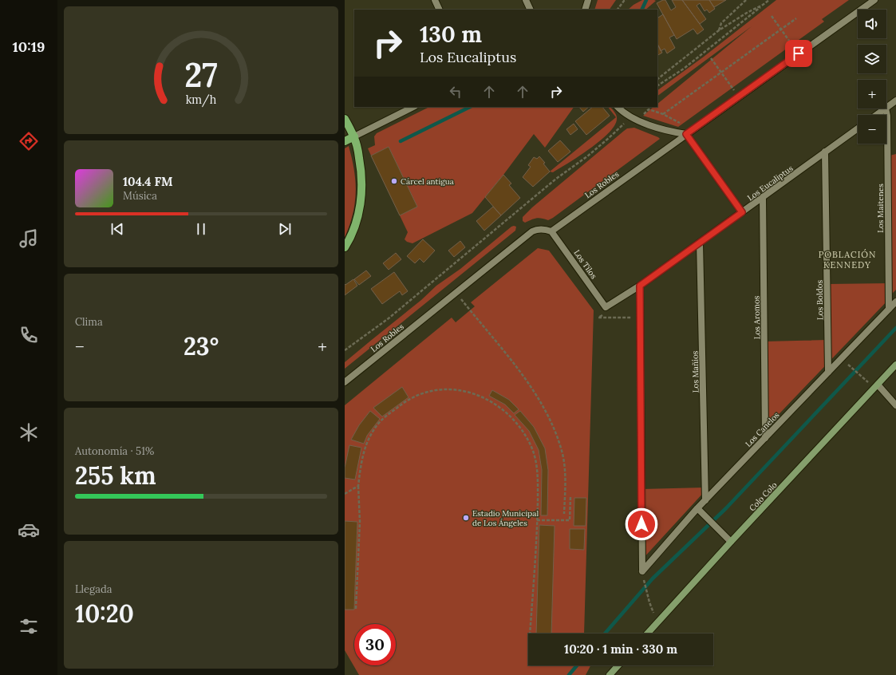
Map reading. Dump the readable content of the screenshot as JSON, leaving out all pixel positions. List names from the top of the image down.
{
  "streets": {
    "main road": ["Colo Colo"],
    "street": [
      "Los Eucaliptus",
      "Los Robles",
      "Los Maitenes",
      "Los Tilos",
      "Los Boldos",
      "Los Aromos",
      "Los Mañíos",
      "Los Canelos"
    ]
  },
  "crossings": [
    ["Los Eucaliptus", "Los Tilos"],
    ["Los Eucaliptus", "Los Boldos"],
    ["Los Eucaliptus", "Los Aromos"],
    ["Los Eucaliptus", "Los Mañíos"],
    ["Los Eucaliptus", "Los Canelos"],
    ["Los Robles", "Los Tilos"],
    ["Los Maitenes", "Los Canelos"],
    ["Los Boldos", "Los Canelos"],
    ["Los Aromos", "Los Canelos"],
    ["Los Mañíos", "Los Canelos"]
  ],
  "districts": ["POBLACIÓN KENNEDY"],
  "places": ["Cárcel antigua", "Estadio Municipal de Los Ángeles"],
  "page": {
    "tabs": "10:19",
    "map_buttons": ["+", "−"],
    "turn": ["130 m", "Los Eucaliptus"],
    "song": ["104.4 FM", "Música"],
    "tile": [
      "Clima",
      ["Autonomía · 51%", "255 km"],
      ["Llegada", "10:20"]
    ],
    "heat": ["−", "23°", "+"],
    "limit": "30",
    "trip": "10:20 · 1 min · 330 m",
    "gauge": ["27", "km/h"]
  }
}
